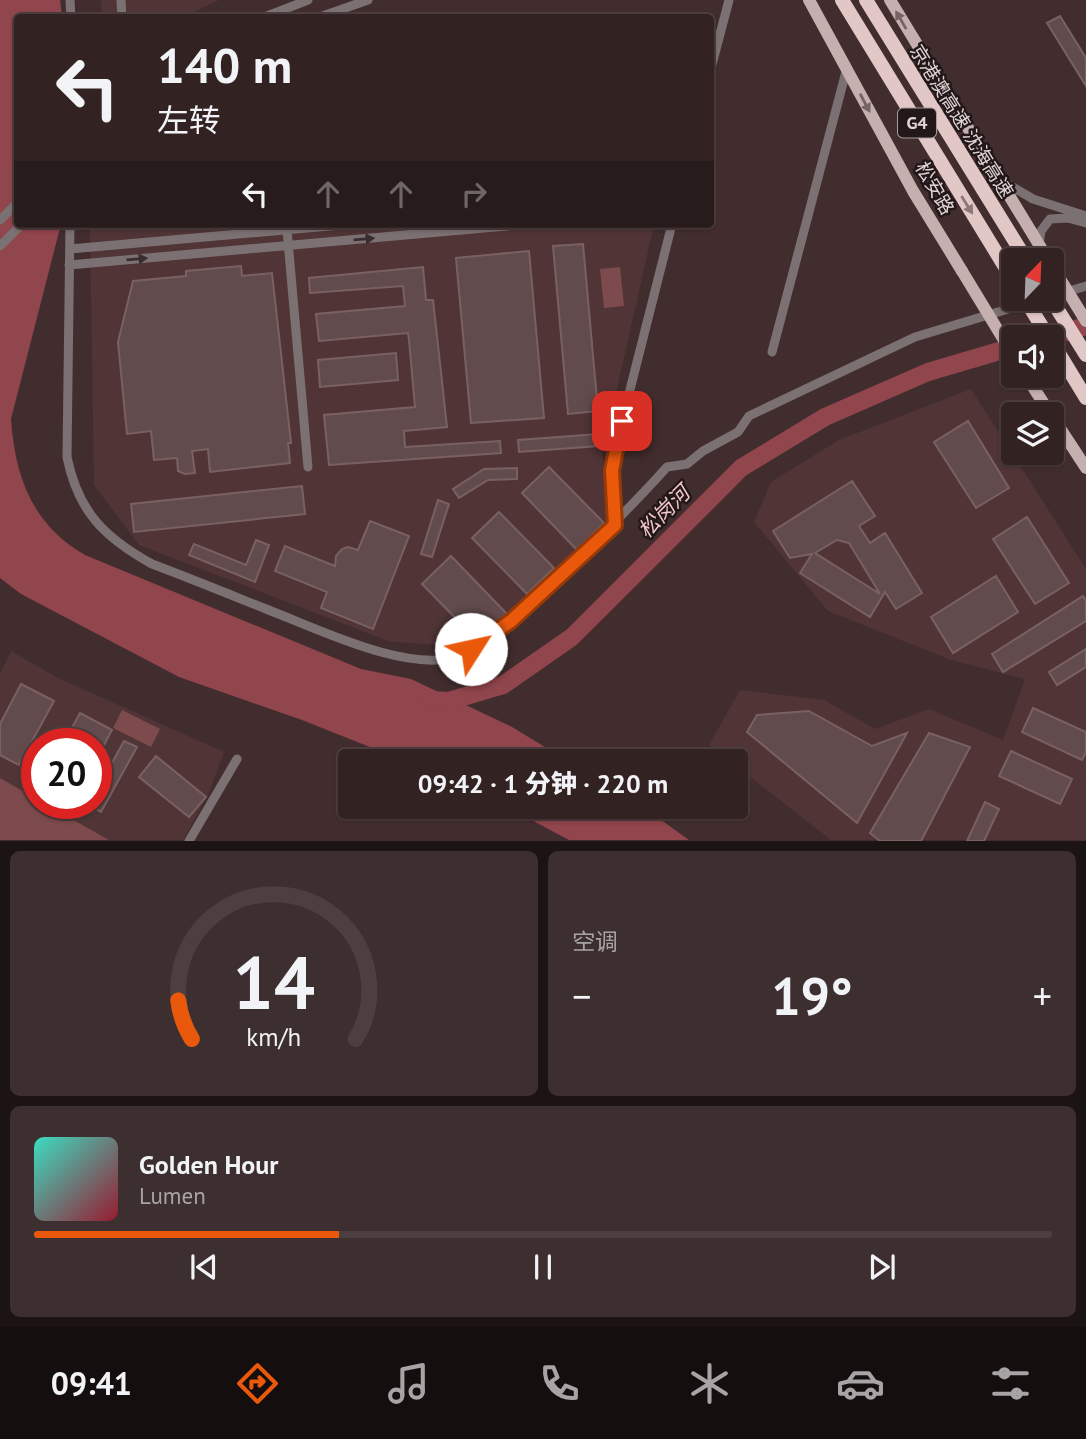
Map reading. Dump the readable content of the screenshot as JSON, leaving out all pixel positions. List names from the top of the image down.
{
  "streets": {
    "highway": ["京港澳高速 沈海高速", "G4"],
    "main road": ["松安路"]
  },
  "water": ["松岗河"],
  "north": "top right",
  "page": {
    "turn": ["140 m", "左转"],
    "limit": "20",
    "trip": "09:42 · 1 分钟 · 220 m",
    "tile": "空调",
    "heat": ["−", "19°", "+"],
    "song": ["Golden Hour", "Lumen"],
    "tabs": "09:41",
    "gauge": ["14", "km/h"]
  }
}
